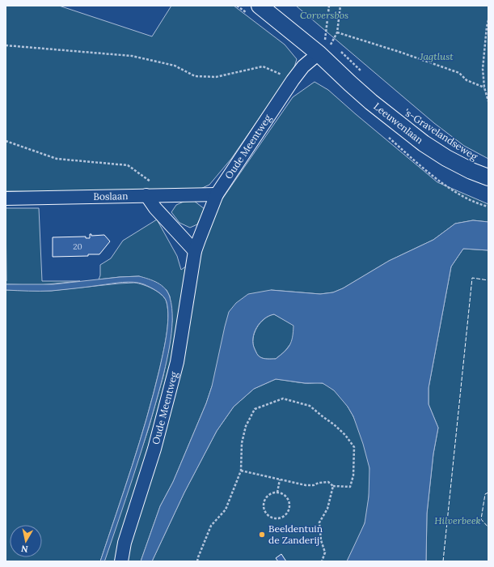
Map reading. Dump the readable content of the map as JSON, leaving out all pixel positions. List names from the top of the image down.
{
  "streets": {
    "street": ["Leeuwenlaan", "Oude Meentweg", "Boslaan"],
    "path": ["'s-Gravelandseweg"]
  },
  "crossings": [
    ["Leeuwenlaan", "Oude Meentweg"],
    ["Oude Meentweg", "Boslaan"]
  ],
  "parks": ["Corversbos", "Jagtlust", "Hilverbeek"],
  "places": ["Beeldentuin de Zanderij"],
  "house_numbers": ["20"],
  "north": "bottom"
}
